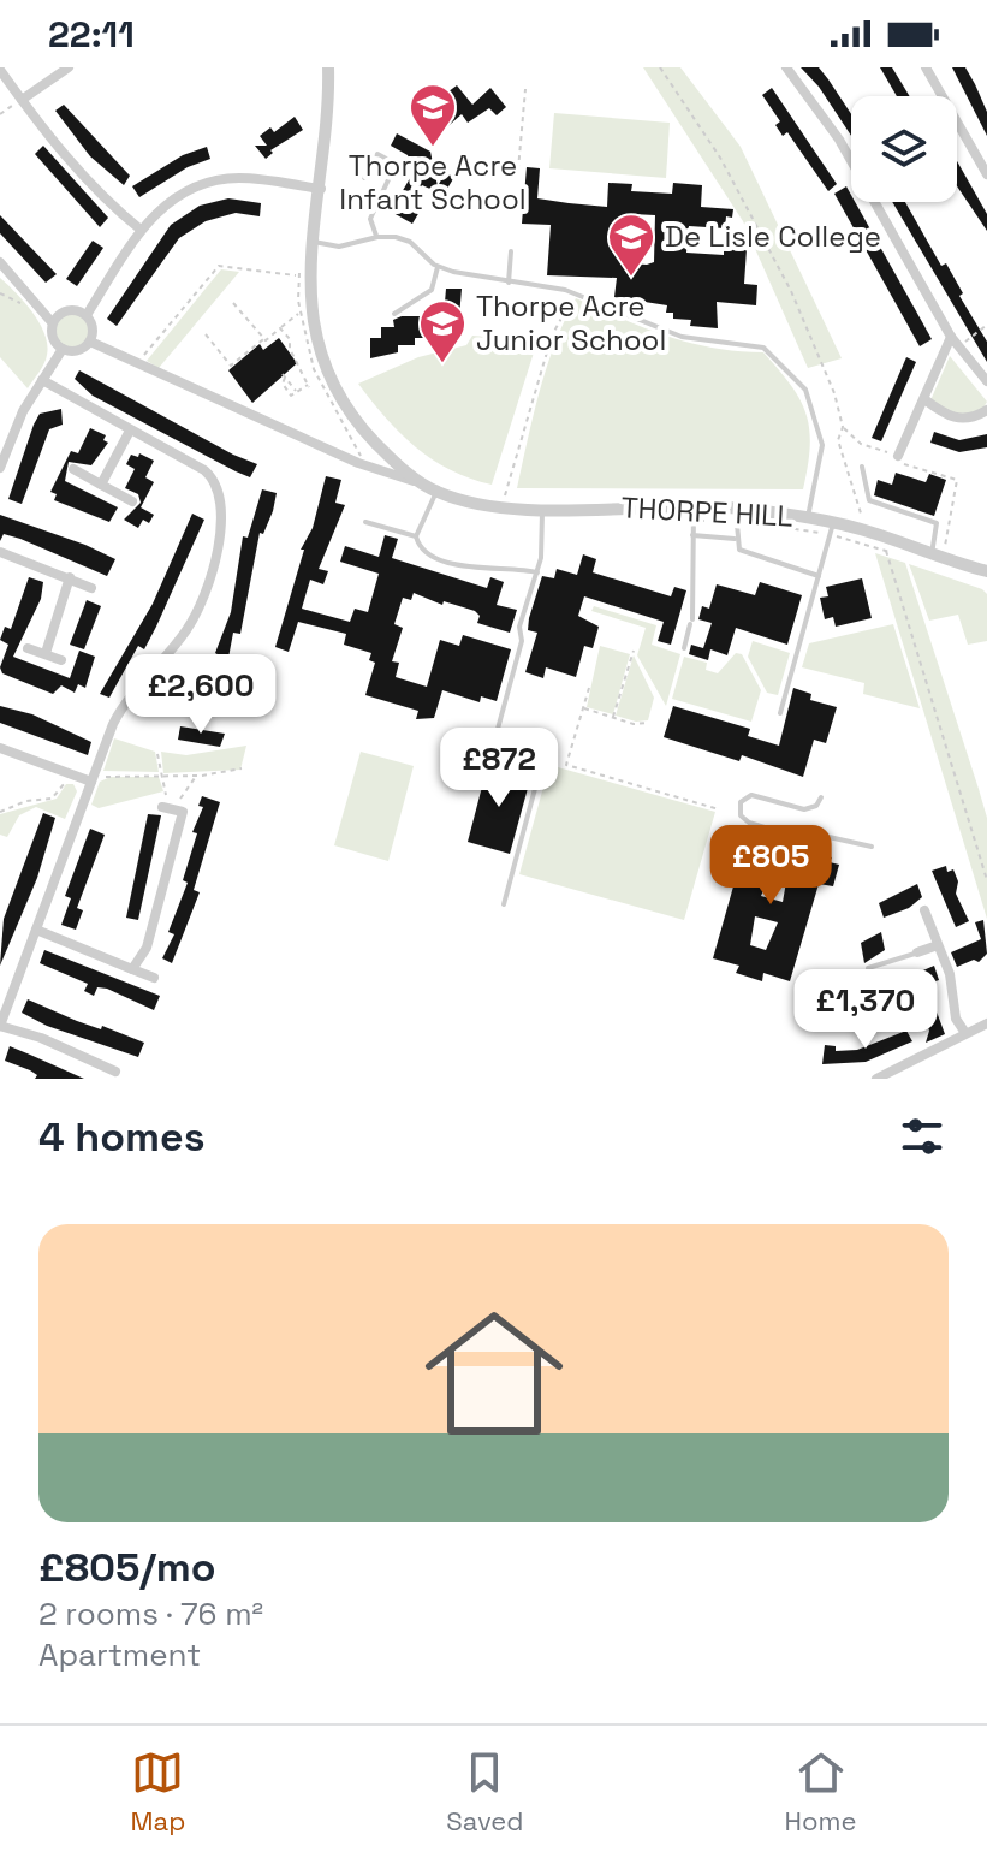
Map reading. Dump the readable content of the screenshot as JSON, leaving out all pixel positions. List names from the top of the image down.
{
  "streets": {
    "street": ["THORPE HILL"]
  },
  "places": {
    "school or university": ["Thorpe Acre Infant School", "De Lisle College", "Thorpe Acre Junior School"]
  },
  "page": {
    "status": "22:11",
    "price": [
      "£2,600",
      "£872",
      "£805",
      "£1,370"
    ],
    "heading": "4 homes",
    "list": [
      {
        "name": "£805/mo",
        "note": "2 rooms · 76 m² · Apartment"
      }
    ],
    "tabs": ["Map", "Saved", "Home"]
  }
}
